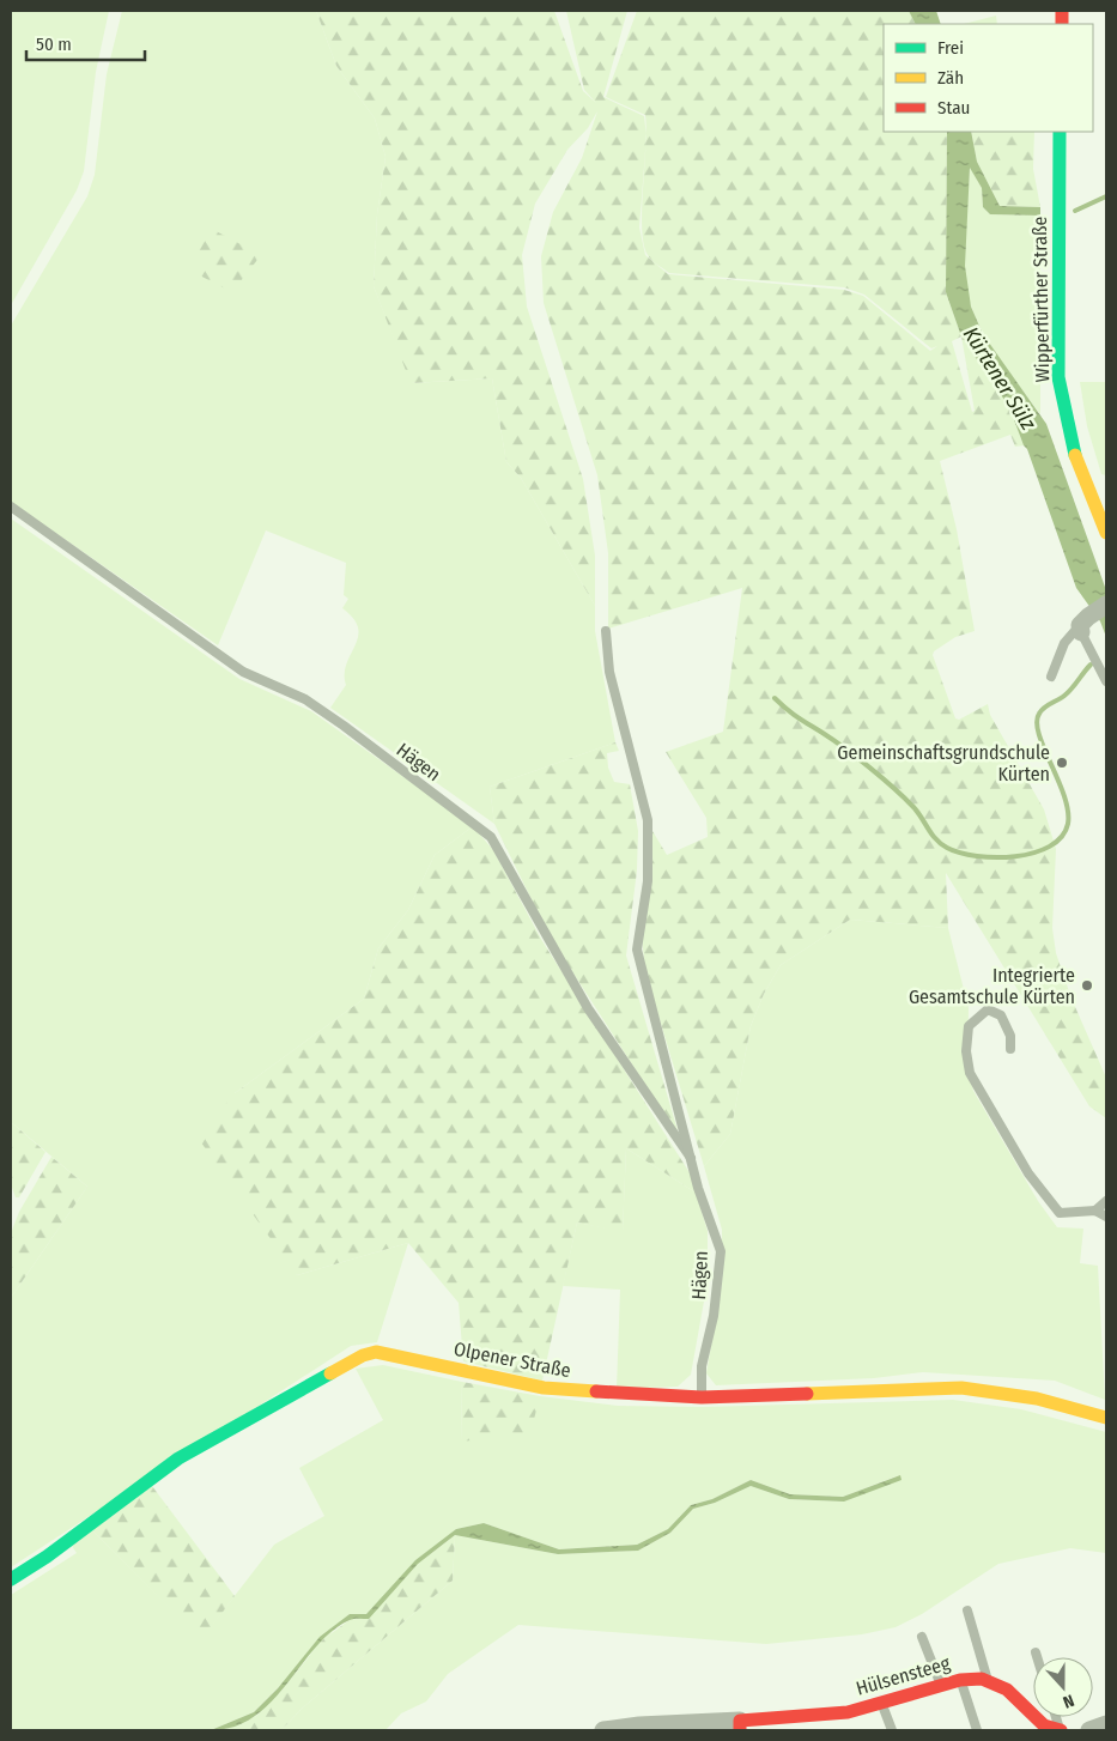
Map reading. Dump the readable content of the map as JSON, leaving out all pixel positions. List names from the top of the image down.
{
  "streets": {
    "street": ["Wipperfürther Straße", "Olpener Straße", "Hülsensteeg"],
    "lane": ["Hägen"]
  },
  "crossings": [
    ["Hägen", "Olpener Straße"]
  ],
  "water": ["Kürtener Sülz"],
  "places": ["Gemeinschaftsgrundschule Kürten", "Integrierte Gesamtschule Kürten"],
  "legend": ["Frei", "Zäh", "Stau"],
  "scale_bar": "50 m",
  "north": "bottom"
}
